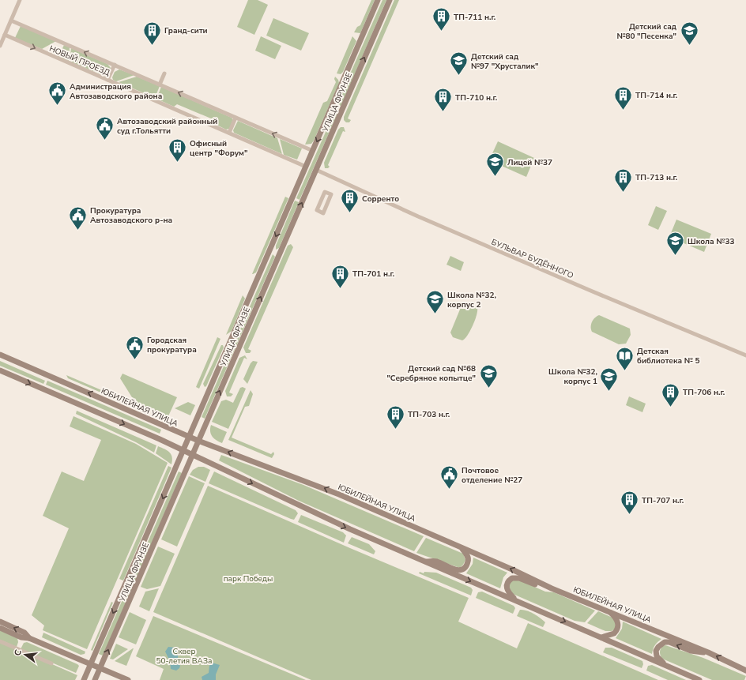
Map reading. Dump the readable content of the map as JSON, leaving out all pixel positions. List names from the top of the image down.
{
  "streets": {
    "main road": ["УЛИЦА ФРУНЗЕ", "ЮБИЛЕЙНАЯ УЛИЦА"],
    "street": ["НОВЫЙ ПРОЕЗД", "БУЛЬВАР БУДЁННОГО"]
  },
  "crossings": [
    ["НОВЫЙ ПРОЕЗД", "УЛИЦА ФРУНЗЕ"],
    ["УЛИЦА ФРУНЗЕ", "БУЛЬВАР БУДЁННОГО"],
    ["УЛИЦА ФРУНЗЕ", "ЮБИЛЕЙНАЯ УЛИЦА"]
  ],
  "parks": ["парк Победы", "Сквер 50-летия ВАЗа"],
  "places": {
    "building": [
      "ТП-711 н.г.",
      "Гранд-сити",
      "ТП-714 н.г.",
      "ТП-710 н.г.",
      "Офисный центр \"Форум\"",
      "ТП-713 н.г.",
      "Сорренто",
      "ТП-701 н.г.",
      "ТП-706 н.г.",
      "ТП-703 н.г.",
      "ТП-707 н.г."
    ],
    "school or university": [
      "Детский сад №80 \"Песенка\"",
      "Детский сад №97 \"Хрусталик\"",
      "Лицей №37",
      "Школа №33",
      "Школа №32, корпус 2",
      "Детский сад №68 \"Серебряное копытце\"",
      "Школа №32, корпус 1"
    ],
    "public building": [
      "Администрация Автозаводского района",
      "Автозаводский районный суд г.Тольятти",
      "Прокуратура Автозаводского р-на",
      "Городская прокуратура",
      "Почтовое отделение №27"
    ],
    "library": ["Детская библиотека № 5"]
  },
  "north": "left"
}
